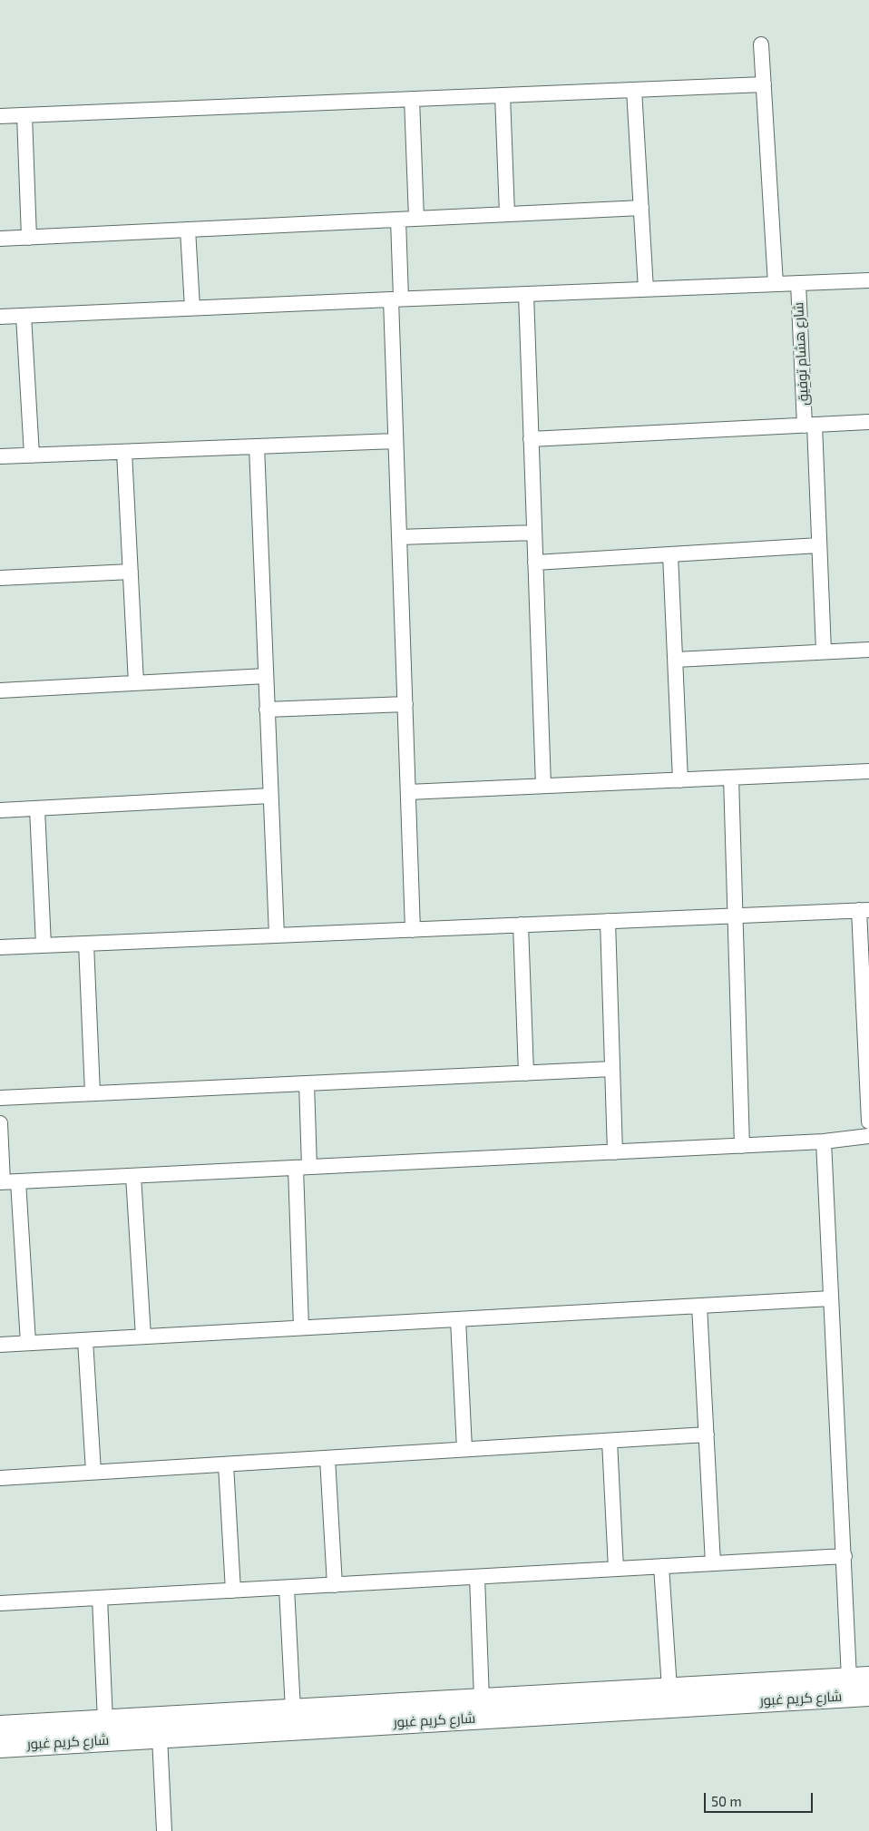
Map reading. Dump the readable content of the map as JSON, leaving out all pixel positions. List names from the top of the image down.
{
  "streets": {
    "street": ["شارع هشام توفيق", "شارع كريم غبور"]
  },
  "scale_bar": "50 m"
}
